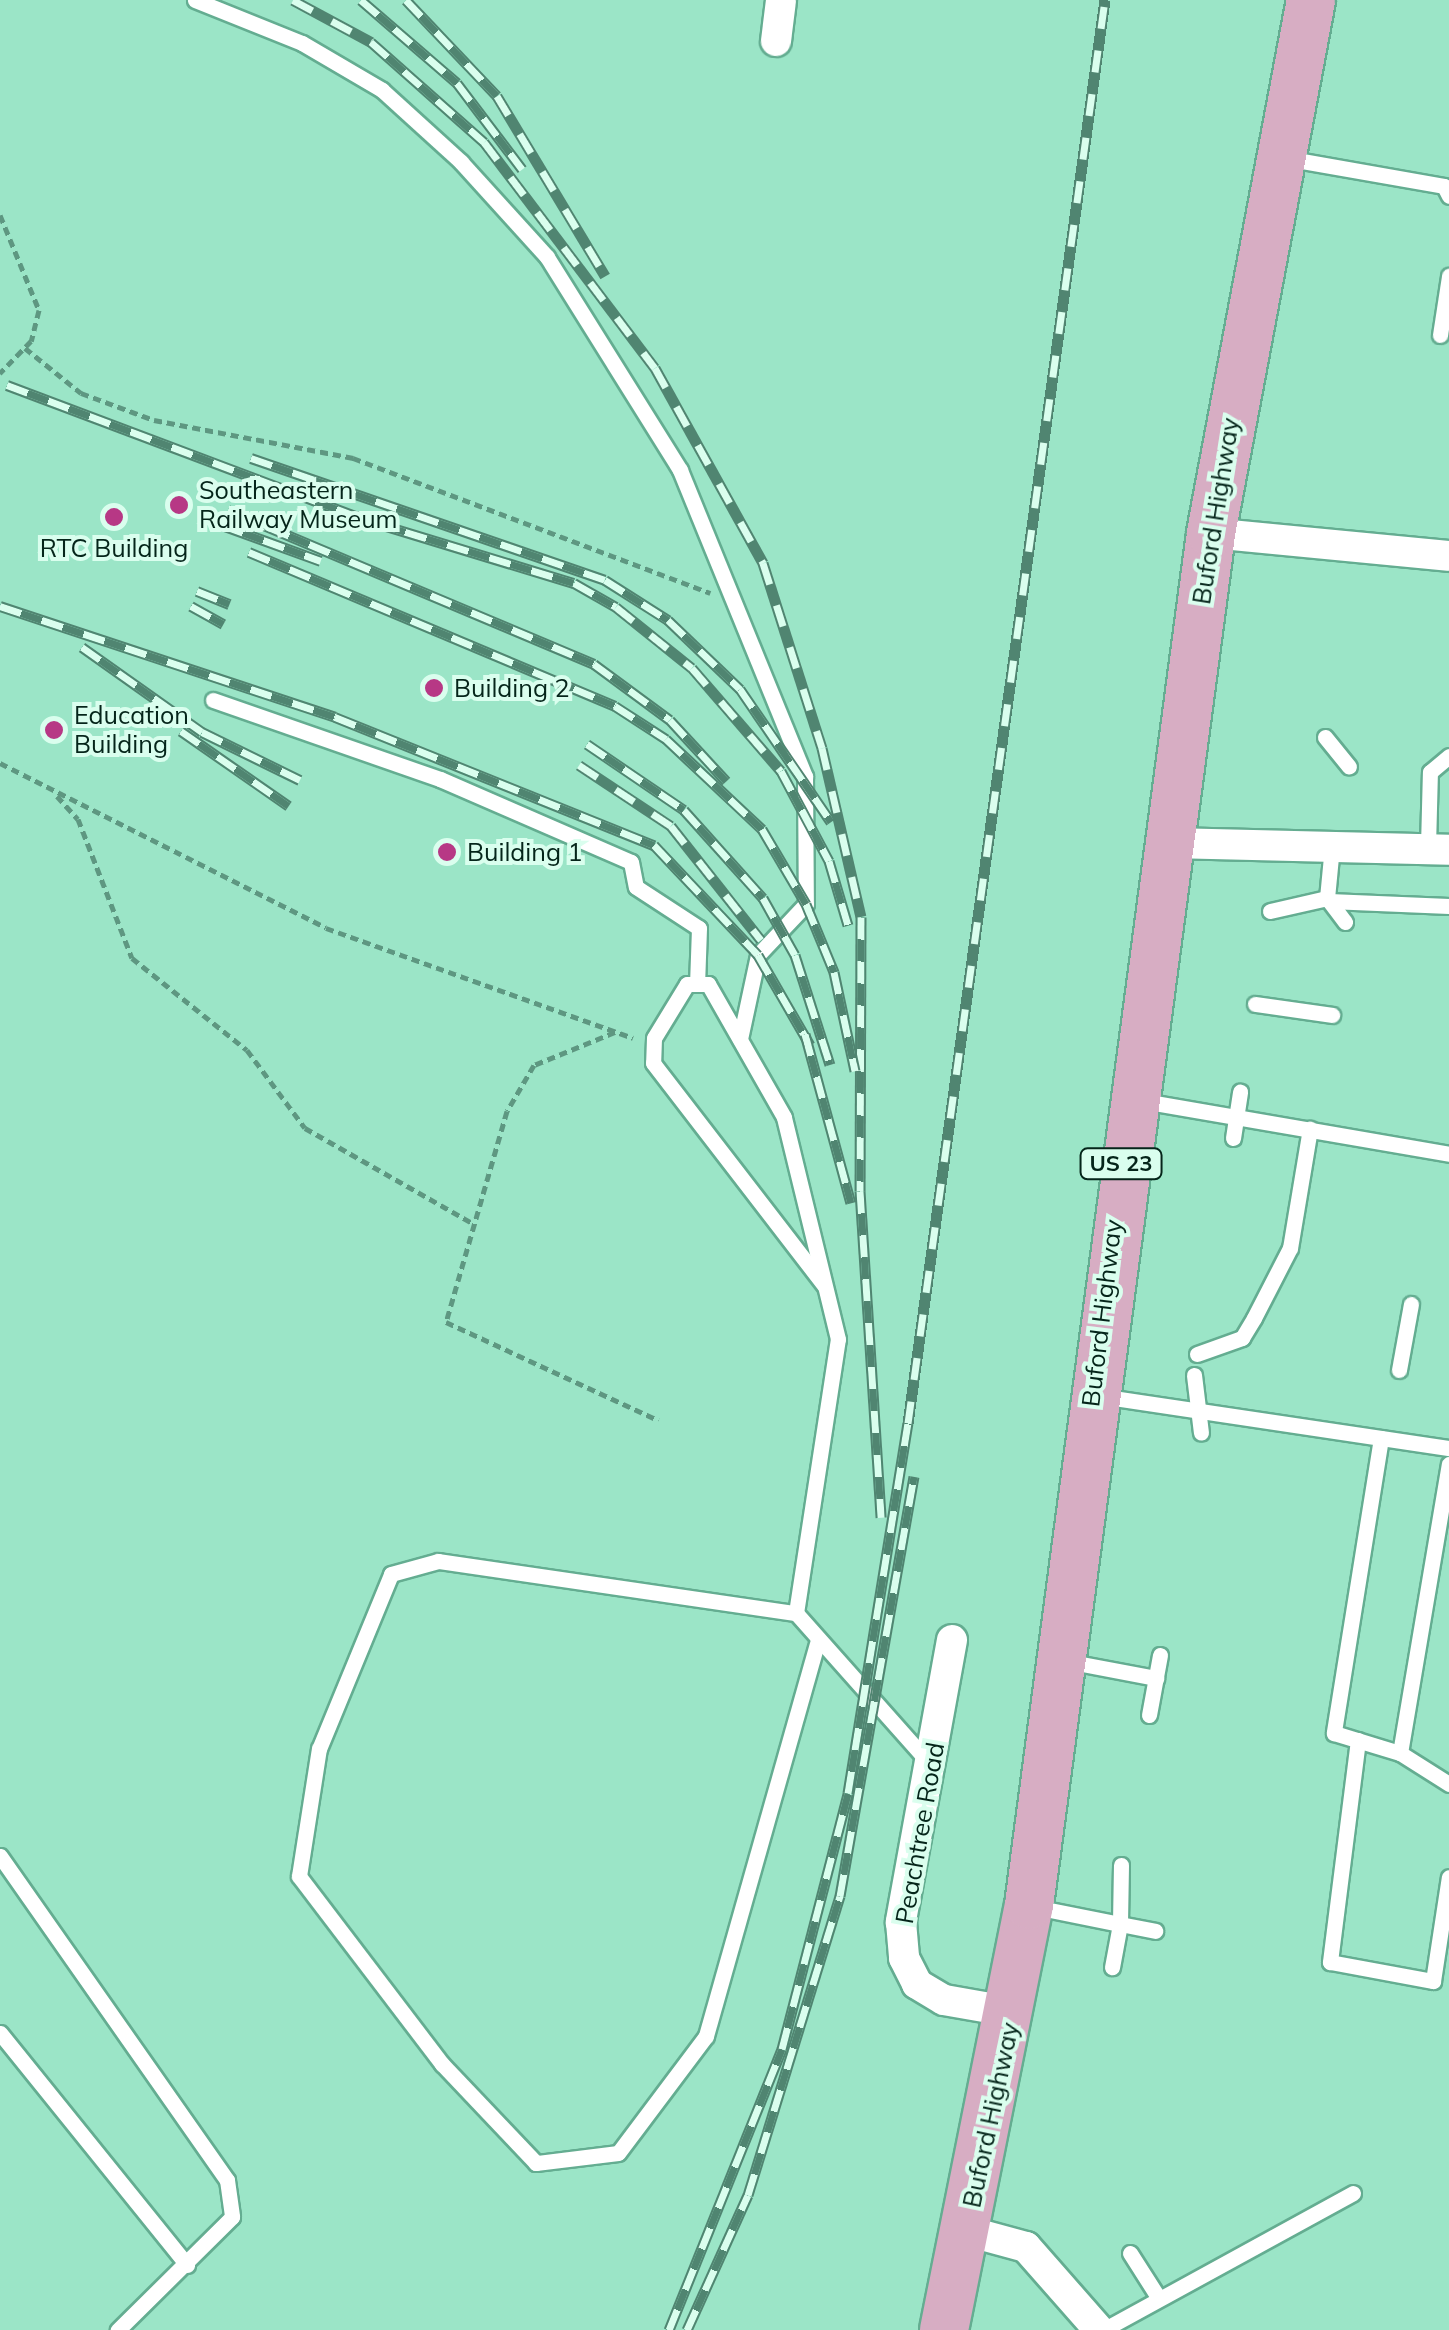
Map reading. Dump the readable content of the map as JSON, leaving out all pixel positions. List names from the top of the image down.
{
  "streets": {
    "main road": ["Buford Highway", "US 23"],
    "street": ["Peachtree Road"]
  },
  "crossings": [
    ["Buford Highway", "Peachtree Road"]
  ],
  "places": [
    "Southeastern Railway Museum",
    "RTC Building",
    "Building 2",
    "Education Building",
    "Building 1"
  ]
}
